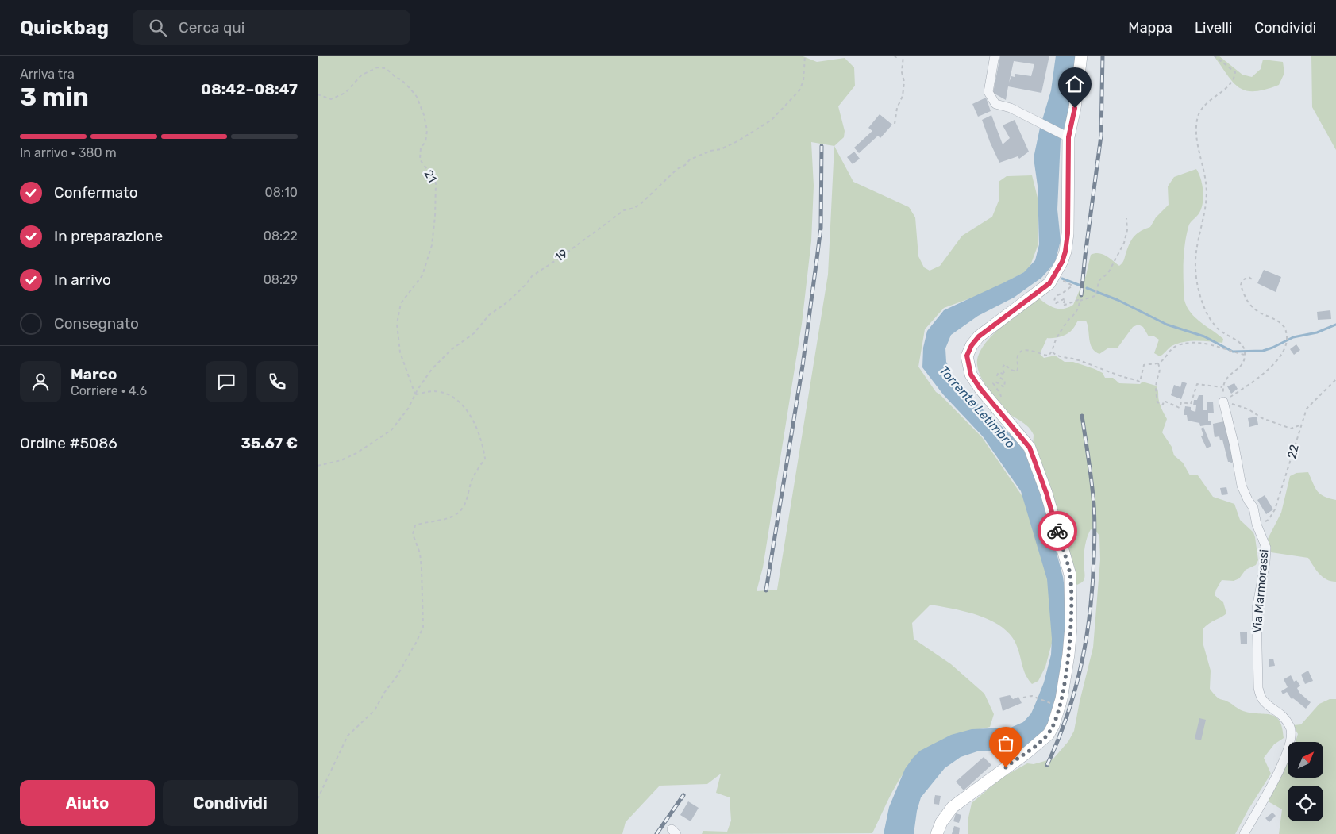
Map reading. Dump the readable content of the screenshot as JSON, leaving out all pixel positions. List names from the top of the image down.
{
  "streets": {
    "street": ["Via Marmorassi"],
    "path": ["21", "19", "22"]
  },
  "crossings": [
    ["21", "19"],
    ["22", "Via Marmorassi"]
  ],
  "water": ["Torrente Letimbro"],
  "north": "top right",
  "page": {
    "header": "Quickbag",
    "search": "Cerca qui",
    "nav": ["Mappa", "Livelli", "Condividi"],
    "heading": ["3 min", "Arriva tra", "08:42–08:47"],
    "panel": [
      "Marco",
      "Corriere · 4.6",
      "Ordine #5086",
      "35.67 €"
    ],
    "bar": "In arrivo · 380 m",
    "list": [
      ["Confermato", "08:10"],
      ["In preparazione", "08:22"],
      ["In arrivo", "08:29"],
      "Consegnato"
    ],
    "buttons": ["Aiuto", "Condividi"]
  }
}
